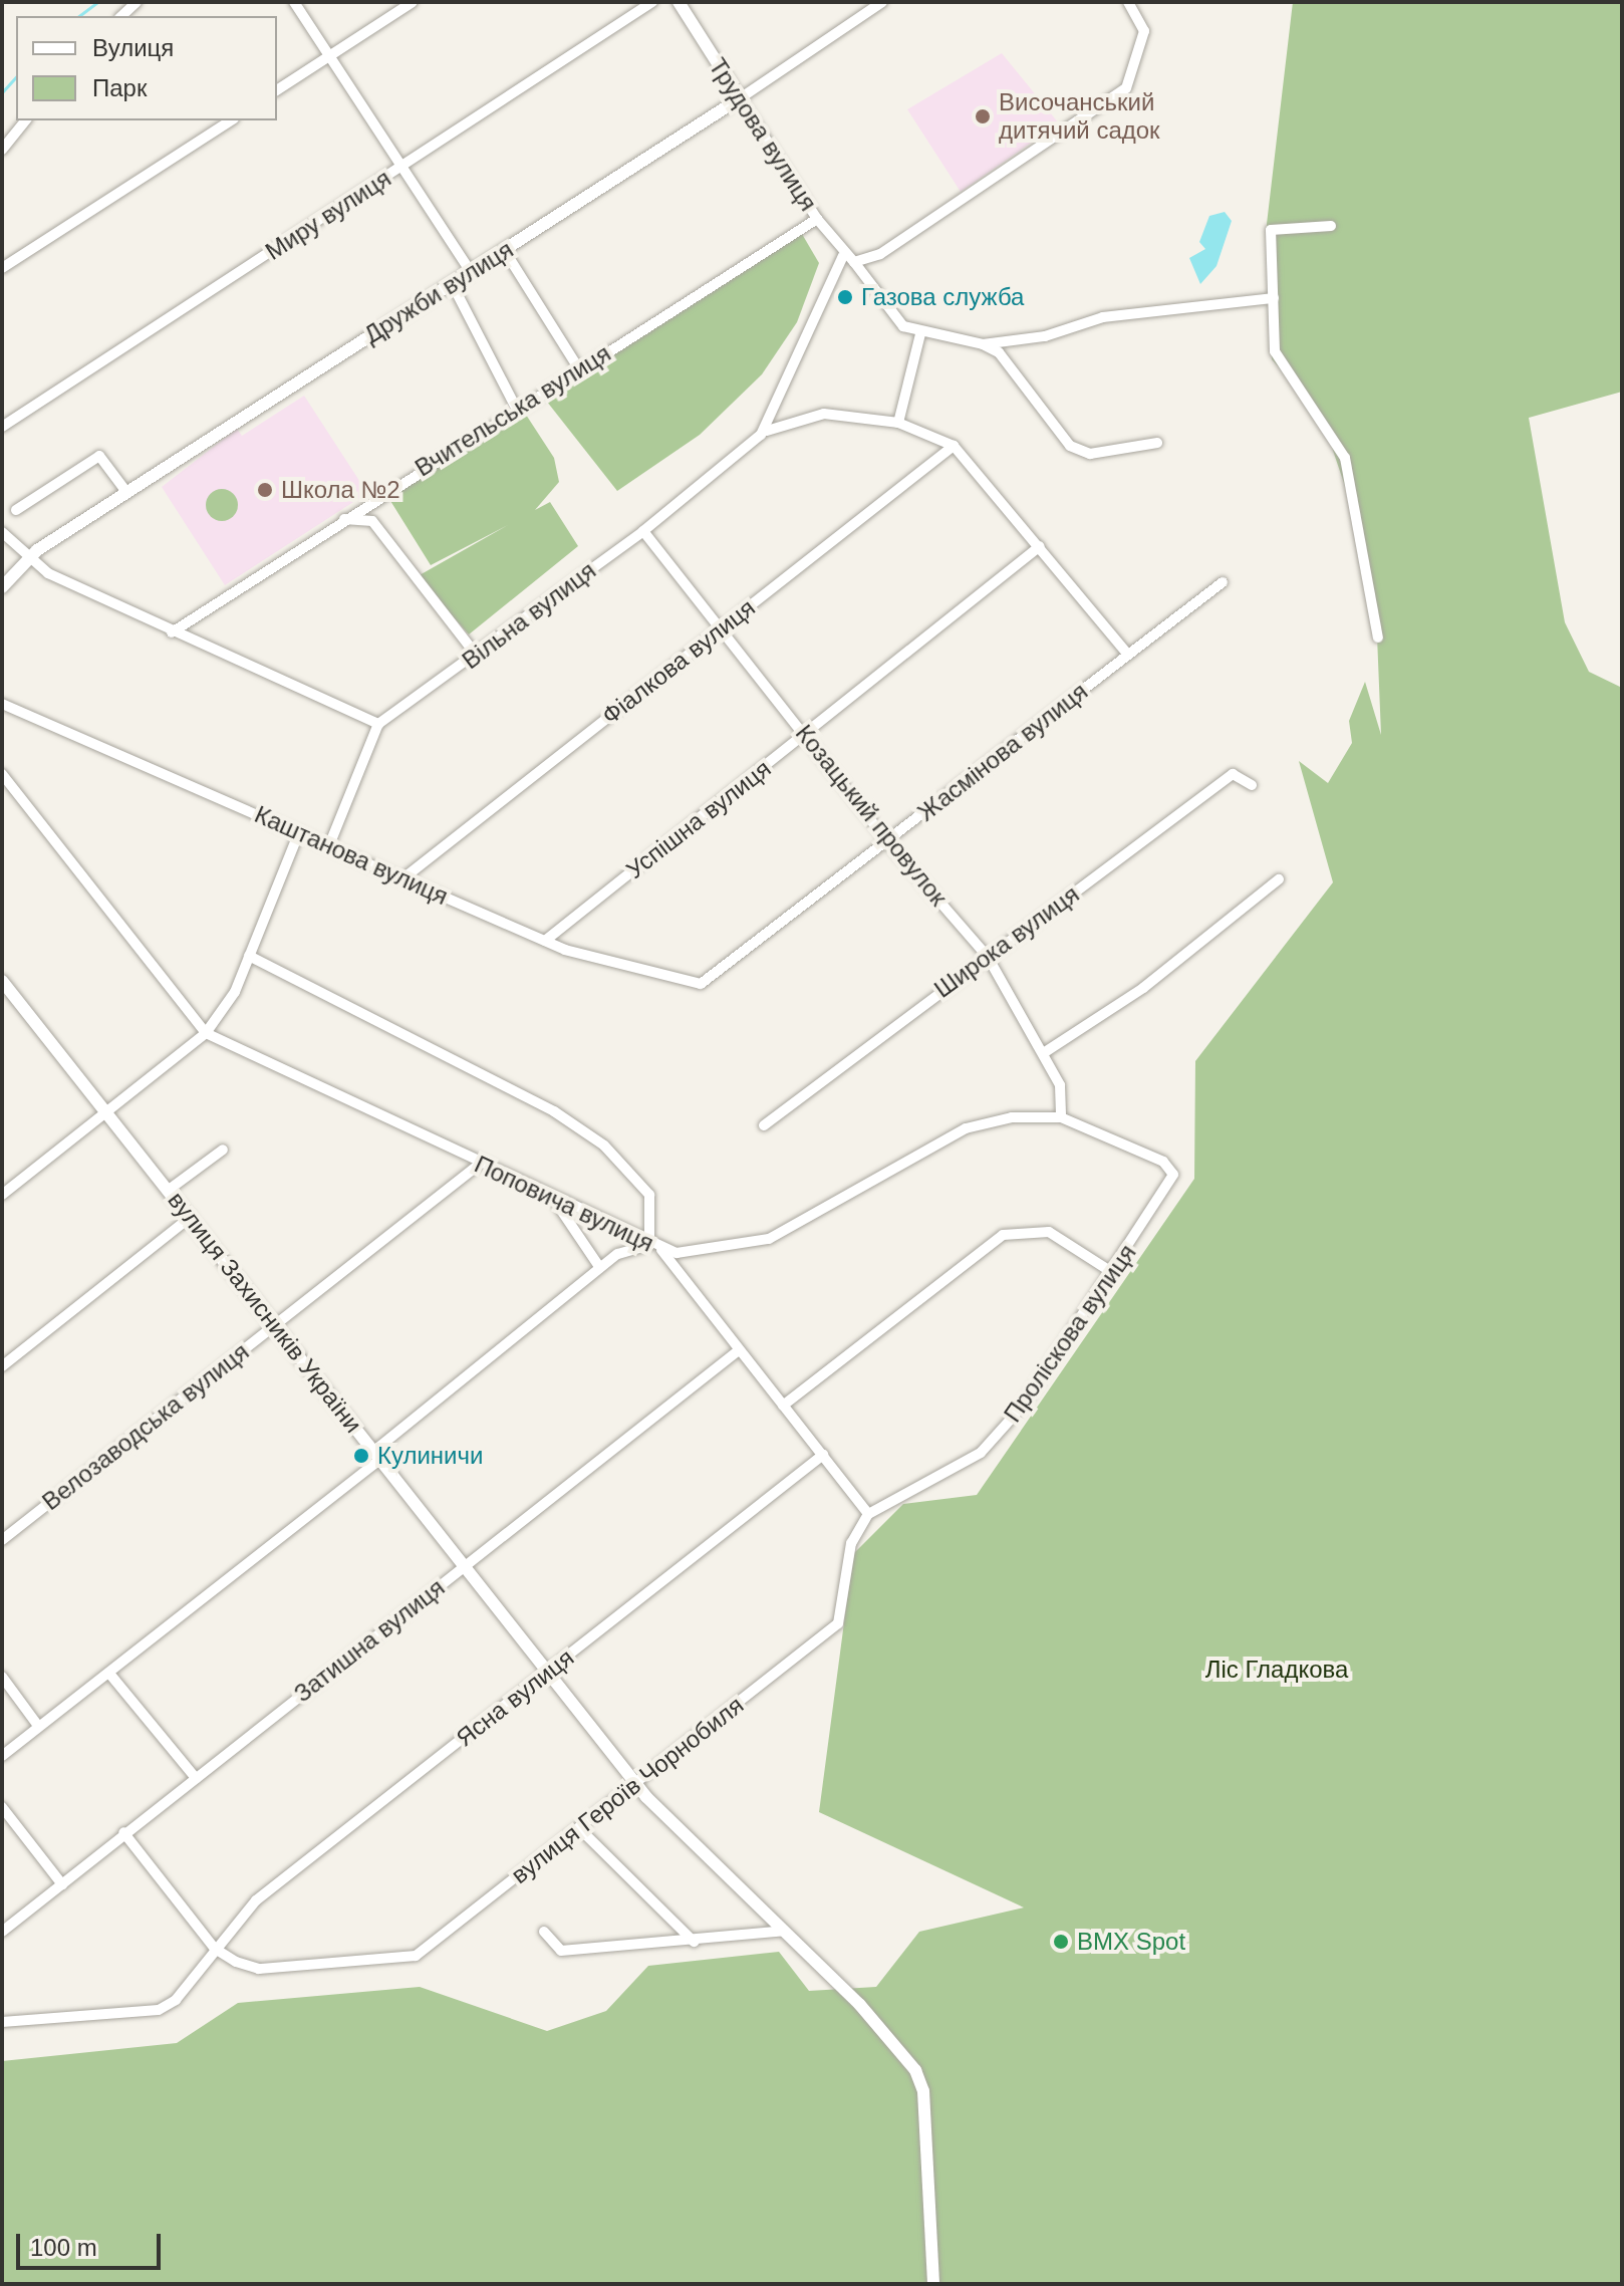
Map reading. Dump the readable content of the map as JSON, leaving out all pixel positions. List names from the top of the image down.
{
  "streets": {
    "street": [
      "Трудова вулиця",
      "Миру вулиця",
      "Дружби вулиця",
      "Вчительська вулиця",
      "Вільна вулиця",
      "Фіалкова вулиця",
      "Жасмінова вулиця",
      "Козацький провулок",
      "Успішна вулиця",
      "Каштанова вулиця",
      "Широка вулиця",
      "Поповича вулиця",
      "вулиця Захисників України",
      "Проліскова вулиця",
      "Велозаводська вулиця",
      "Затишна вулиця",
      "Ясна вулиця",
      "вулиця Героїв Чорнобиля"
    ]
  },
  "crossings": [
    ["Трудова вулиця", "Дружби вулиця"],
    ["Трудова вулиця", "Вчительська вулиця"],
    ["Трудова вулиця", "Вільна вулиця"],
    ["Вільна вулиця", "Козацький провулок"],
    ["Фіалкова вулиця", "Козацький провулок"],
    ["Фіалкова вулиця", "Каштанова вулиця"],
    ["Жасмінова вулиця", "Козацький провулок"],
    ["Жасмінова вулиця", "Каштанова вулиця"],
    ["Козацький провулок", "Успішна вулиця"],
    ["Козацький провулок", "Широка вулиця"],
    ["Козацький провулок", "Поповича вулиця"],
    ["Козацький провулок", "Проліскова вулиця"],
    ["Успішна вулиця", "Каштанова вулиця"],
    ["Поповича вулиця", "Проліскова вулиця"],
    ["Поповича вулиця", "Велозаводська вулиця"],
    ["вулиця Захисників України", "Велозаводська вулиця"],
    ["вулиця Захисників України", "Затишна вулиця"],
    ["вулиця Захисників України", "Ясна вулиця"],
    ["вулиця Захисників України", "вулиця Героїв Чорнобиля"],
    ["Проліскова вулиця", "вулиця Героїв Чорнобиля"],
    ["Ясна вулиця", "вулиця Героїв Чорнобиля"]
  ],
  "parks": ["Ліс Гладкова"],
  "places": [
    "Височанський дитячий садок",
    "Газова служба",
    "Школа №2",
    "Кулиничи",
    "BMX Spot"
  ],
  "legend": ["Вулиця", "Парк"],
  "scale_bar": "100 m"
}
